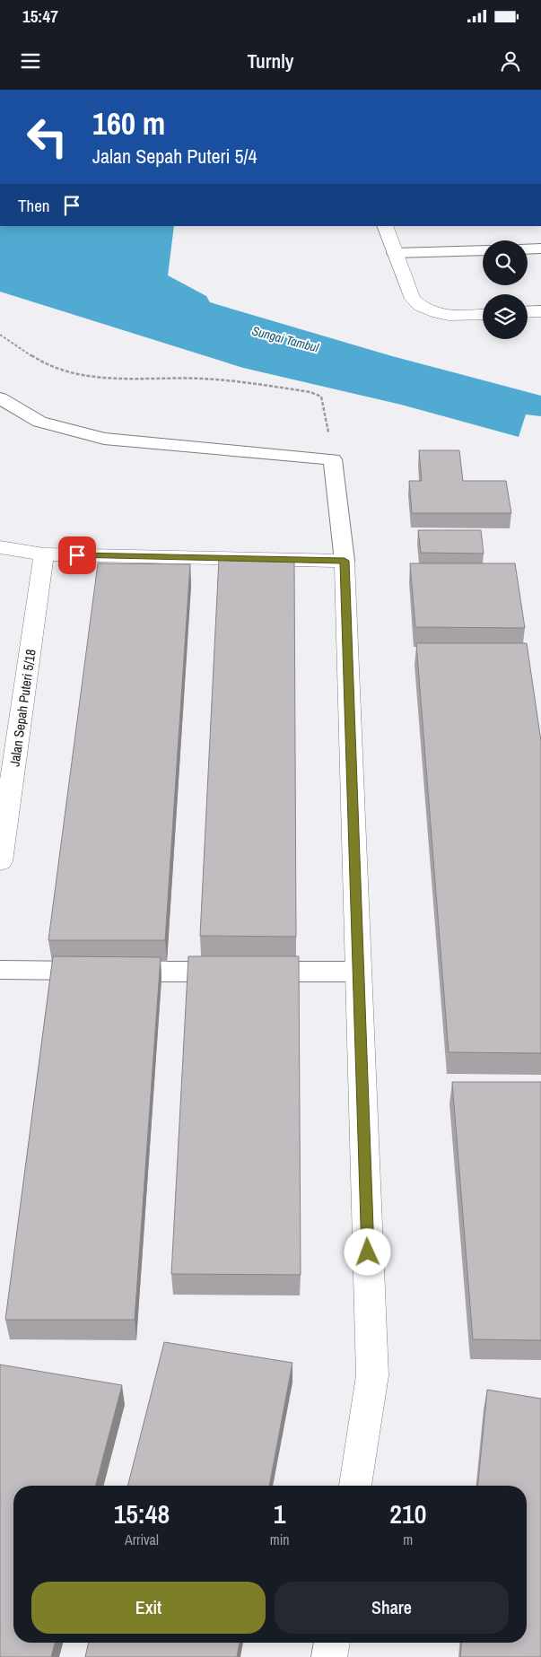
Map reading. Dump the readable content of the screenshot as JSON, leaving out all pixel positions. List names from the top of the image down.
{
  "streets": {
    "street": ["Jalan Sepah Puteri 5/18"]
  },
  "water": ["Sungai Tambul"],
  "page": {
    "status": "15:47",
    "header": "Turnly",
    "turn": ["160 m", "Jalan Sepah Puteri 5/4"],
    "then": "Then",
    "eta": [
      "15:48",
      "Arrival",
      "1",
      "min",
      "210",
      "m"
    ],
    "buttons": ["Exit", "Share"]
  }
}
